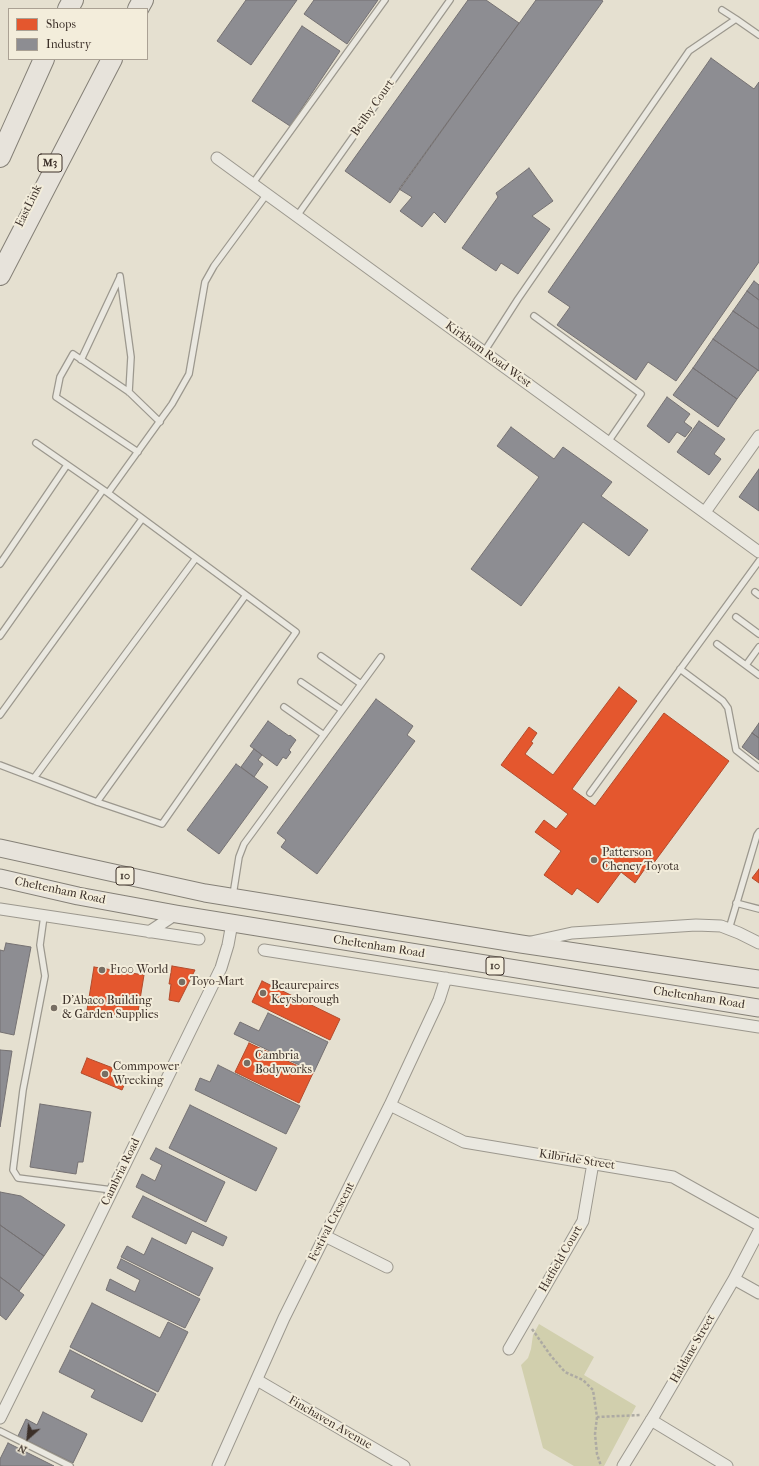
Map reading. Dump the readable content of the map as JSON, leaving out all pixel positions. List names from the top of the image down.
{
  "streets": {
    "highway": ["M3", "EastLink"],
    "main road": ["10", "Cheltenham Road"],
    "street": [
      "Kirkham Road West",
      "Kilbride Street",
      "Cambria Road",
      "Festival Crescent",
      "Hatfield Court",
      "Haldane Street",
      "Finchaven Avenue"
    ],
    "lane": ["Beilby Court"]
  },
  "crossings": [
    ["Beilby Court", "Kirkham Road West"],
    ["Cheltenham Road", "Cambria Road"],
    ["Cheltenham Road", "Festival Crescent"],
    ["Kilbride Street", "Festival Crescent"],
    ["Kilbride Street", "Hatfield Court"],
    ["Festival Crescent", "Finchaven Avenue"]
  ],
  "places": [
    "Patterson Cheney Toyota",
    "F100 World",
    "Toyo-Mart",
    "Beaurepaires Keysborough",
    "D'Abaco Building & Garden Supplies",
    "Cambria Bodyworks",
    "Commpower Wrecking"
  ],
  "legend": ["Shops", "Industry"],
  "north": "bottom left"
}
